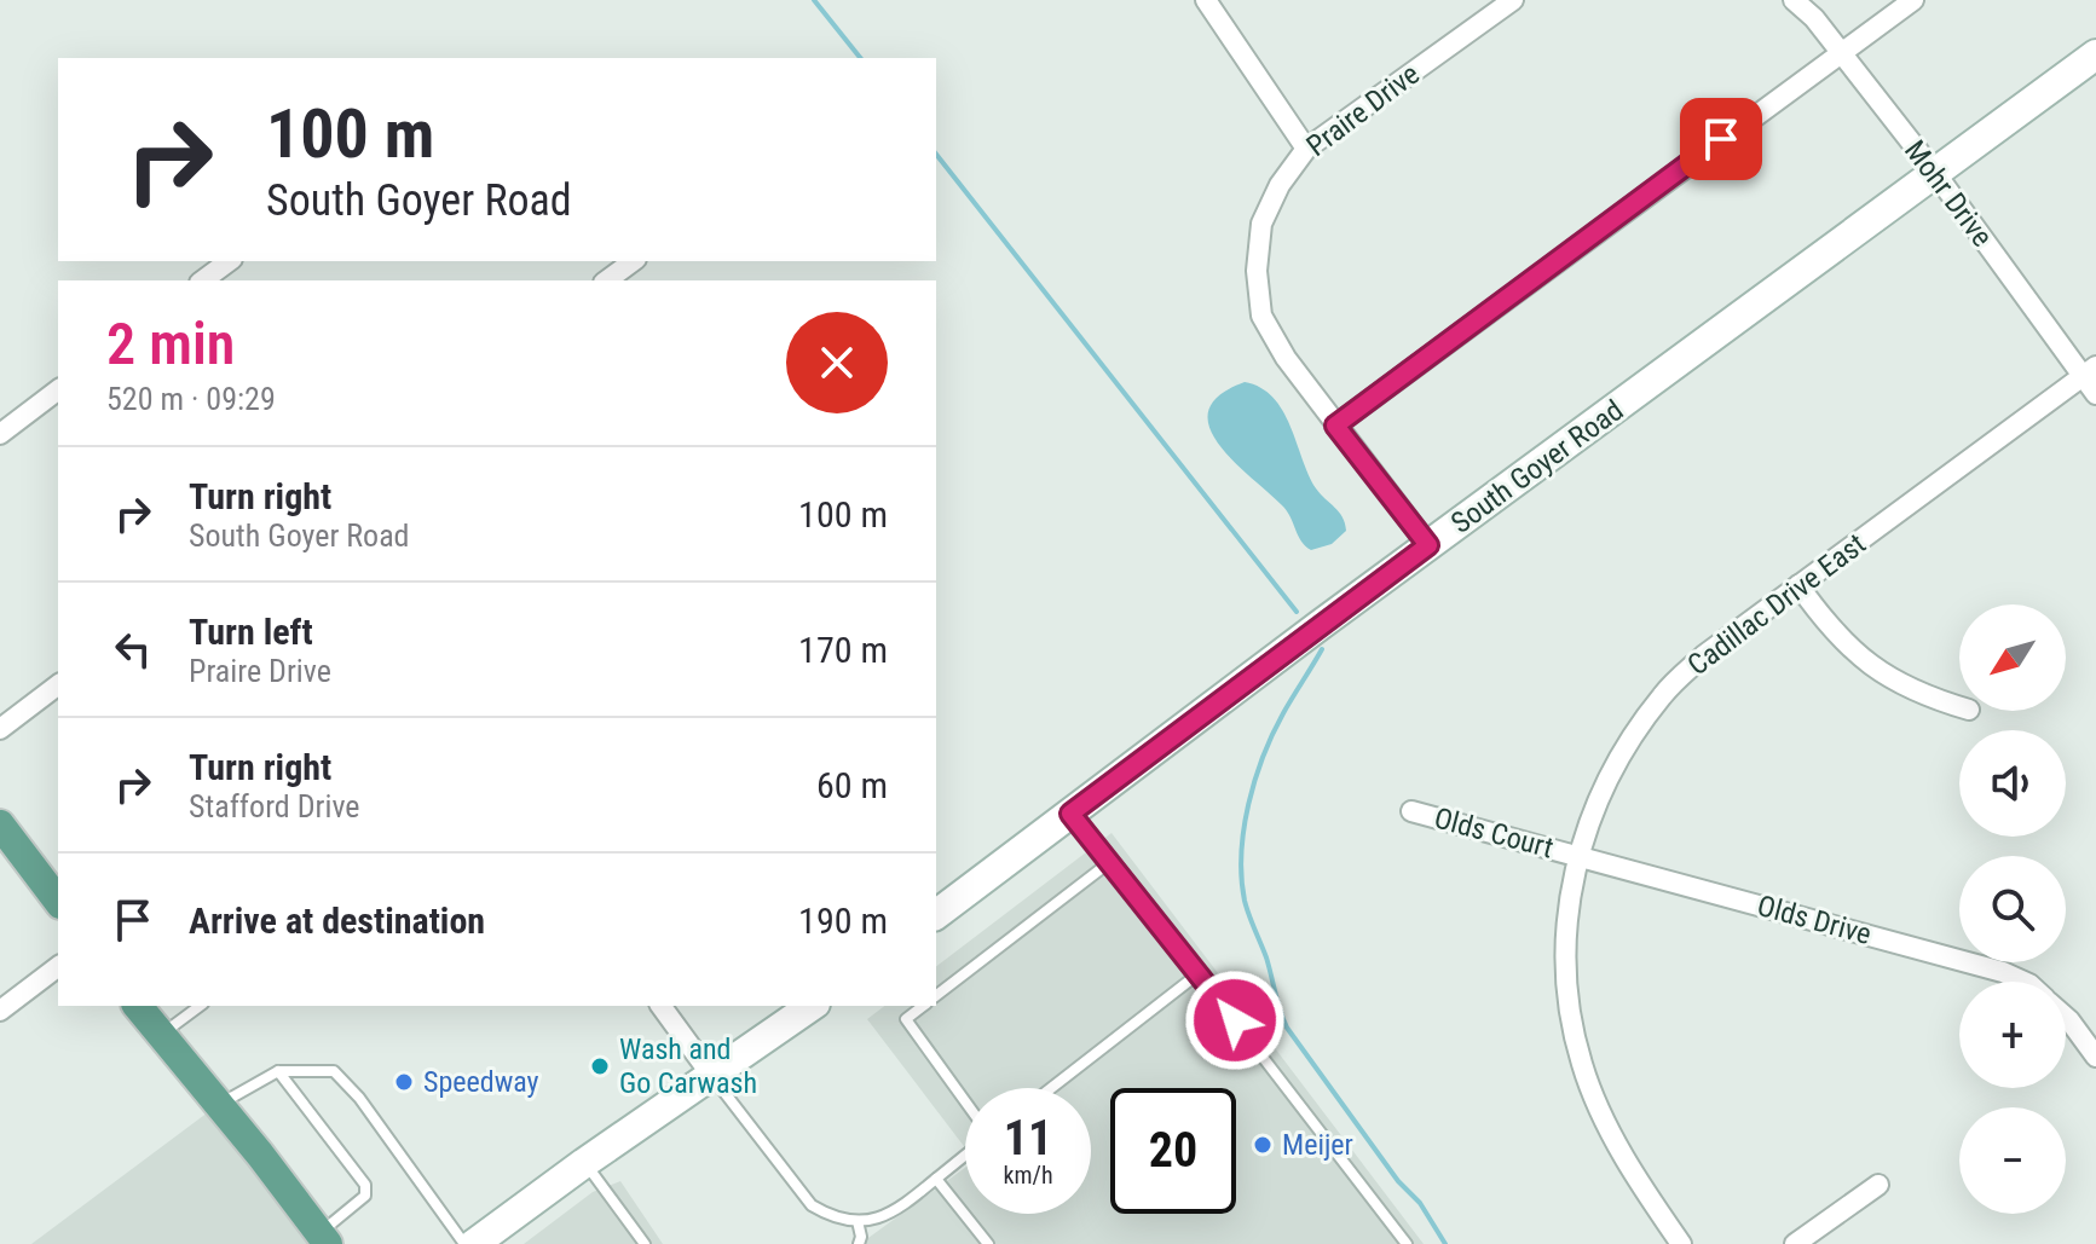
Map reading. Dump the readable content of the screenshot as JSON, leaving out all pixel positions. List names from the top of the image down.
{
  "streets": {
    "street": [
      "Praire Drive",
      "Mohr Drive",
      "South Goyer Road",
      "Cadillac Drive East",
      "Olds Court",
      "Olds Drive"
    ]
  },
  "crossings": [
    ["Praire Drive", "South Goyer Road"],
    ["Mohr Drive", "South Goyer Road"],
    ["Mohr Drive", "Cadillac Drive East"],
    ["Cadillac Drive East", "Olds Court"],
    ["Cadillac Drive East", "Olds Drive"],
    ["Olds Court", "Olds Drive"]
  ],
  "places": ["Wash and Go Carwash", "Speedway", "Meijer"],
  "north": "bottom left",
  "page": {
    "turn": ["100 m", "South Goyer Road"],
    "heading": ["2 min", "520 m · 09:29"],
    "list": [
      {
        "name": "Turn right",
        "note": "South Goyer Road",
        "value": "100 m"
      },
      {
        "name": "Turn left",
        "note": "Praire Drive",
        "value": "170 m"
      },
      {
        "name": "Turn right",
        "note": "Stafford Drive",
        "value": "60 m"
      },
      {
        "name": "Arrive at destination",
        "value": "190 m"
      }
    ],
    "map_buttons": ["+", "−"],
    "speed": "11 km/h",
    "limit": "20"
  }
}
